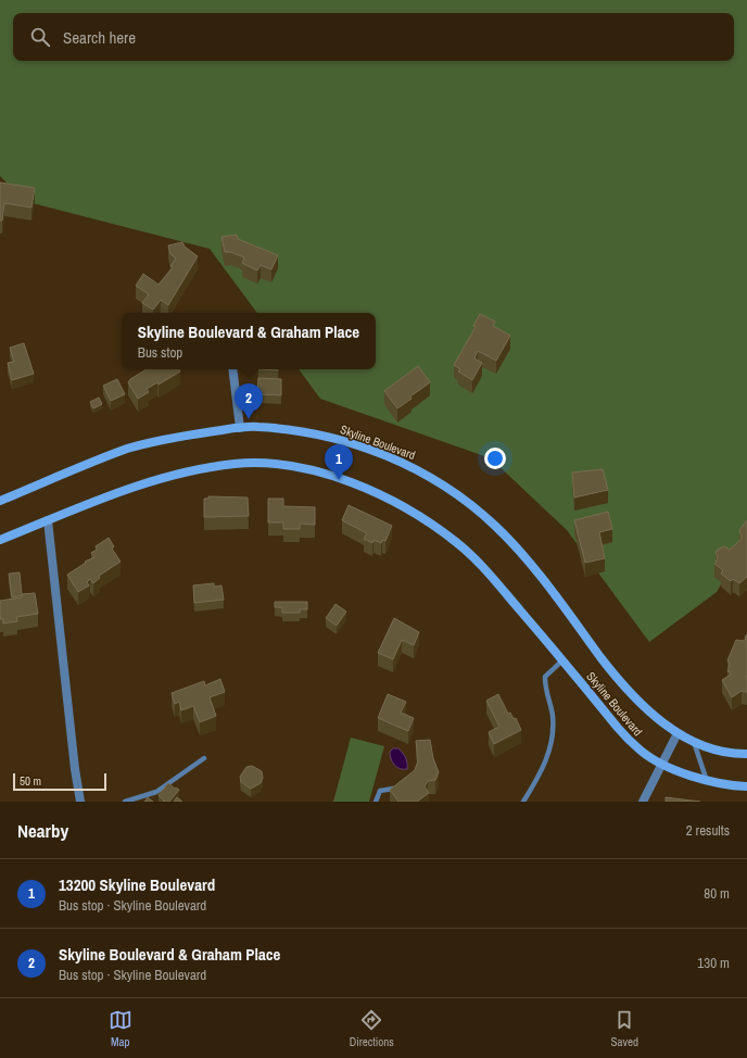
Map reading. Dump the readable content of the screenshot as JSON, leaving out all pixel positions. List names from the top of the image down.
{
  "streets": {
    "main road": ["Skyline Boulevard"]
  },
  "scale_bar": "50 m",
  "page": {
    "search": "Search here",
    "popup": ["Skyline Boulevard & Graham Place", "Bus stop"],
    "pins": ["2", "1"],
    "scale": "50 m",
    "heading": ["Nearby", "2 results"],
    "list": [
      {
        "mark": "1",
        "name": "13200 Skyline Boulevard",
        "note": "Bus stop · Skyline Boulevard",
        "value": "80 m"
      },
      {
        "mark": "2",
        "name": "Skyline Boulevard & Graham Place",
        "note": "Bus stop · Skyline Boulevard",
        "value": "130 m"
      }
    ],
    "nav": ["Map", "Directions", "Saved"]
  }
}
